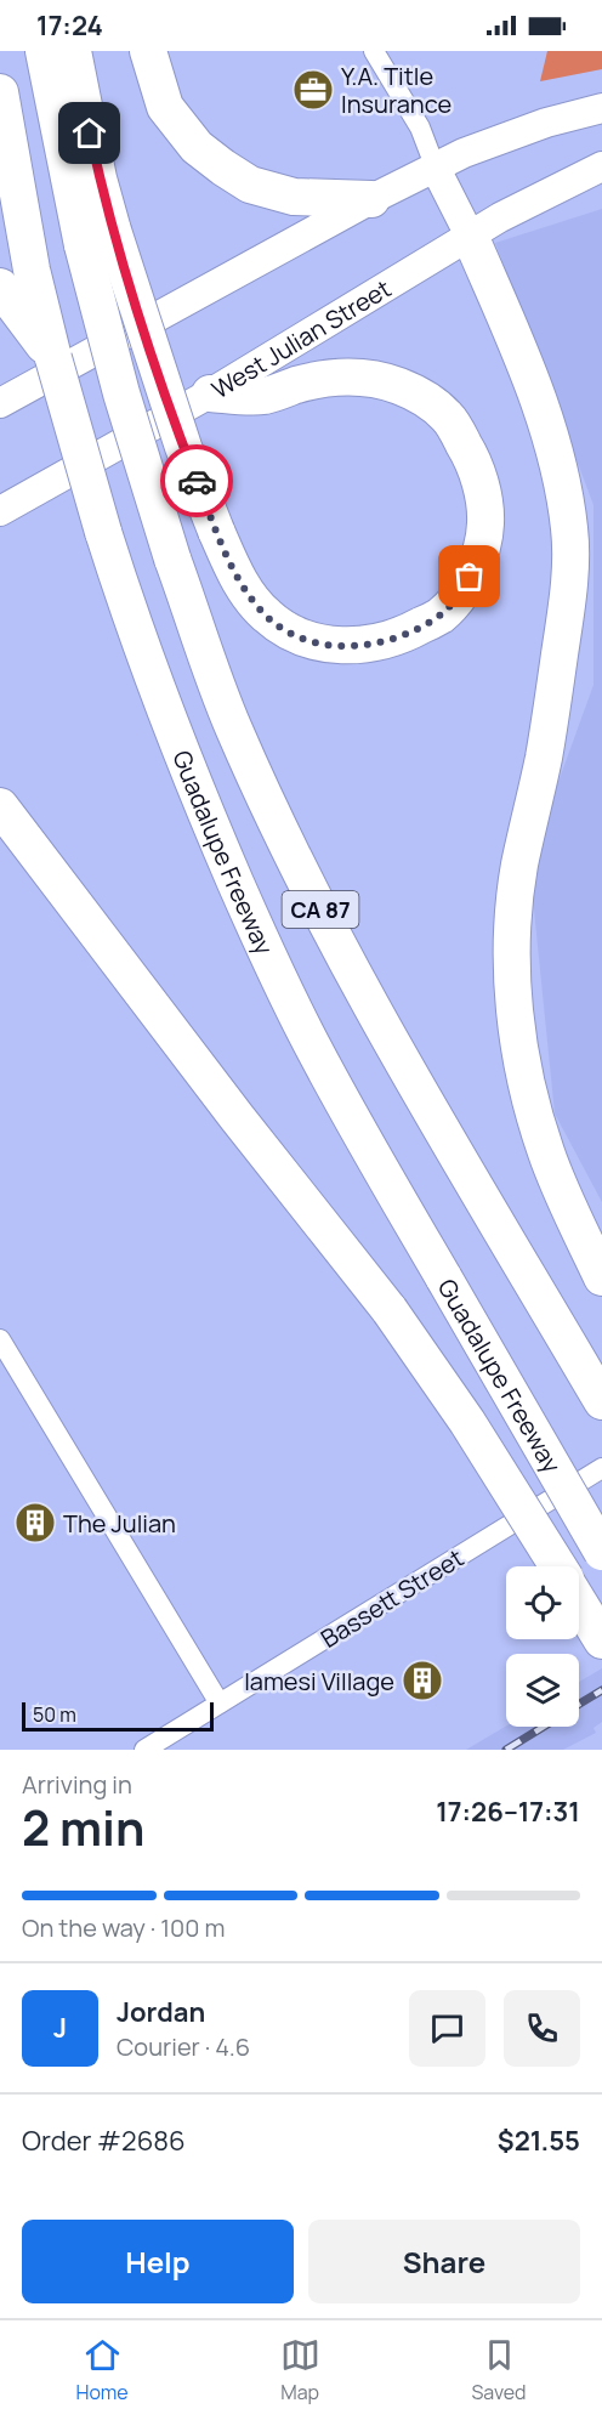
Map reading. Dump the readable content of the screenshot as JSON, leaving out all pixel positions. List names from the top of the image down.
{
  "streets": {
    "highway": ["Guadalupe Freeway", "CA 87"],
    "main road": ["West Julian Street"],
    "street": ["Bassett Street"]
  },
  "places": {
    "office": ["Y.A. Title Insurance"],
    "building": ["The Julian", "Iamesi Village"]
  },
  "scale_bar": "50 m",
  "page": {
    "status": "17:24",
    "scale": "50 m",
    "heading": ["2 min", "Arriving in", "17:26–17:31"],
    "panel": [
      "Jordan",
      "Courier · 4.6",
      "Order #2686",
      "$21.55"
    ],
    "bar": "On the way · 100 m",
    "round": "J",
    "buttons": ["Help", "Share"],
    "tabs": ["Home", "Map", "Saved"]
  }
}
